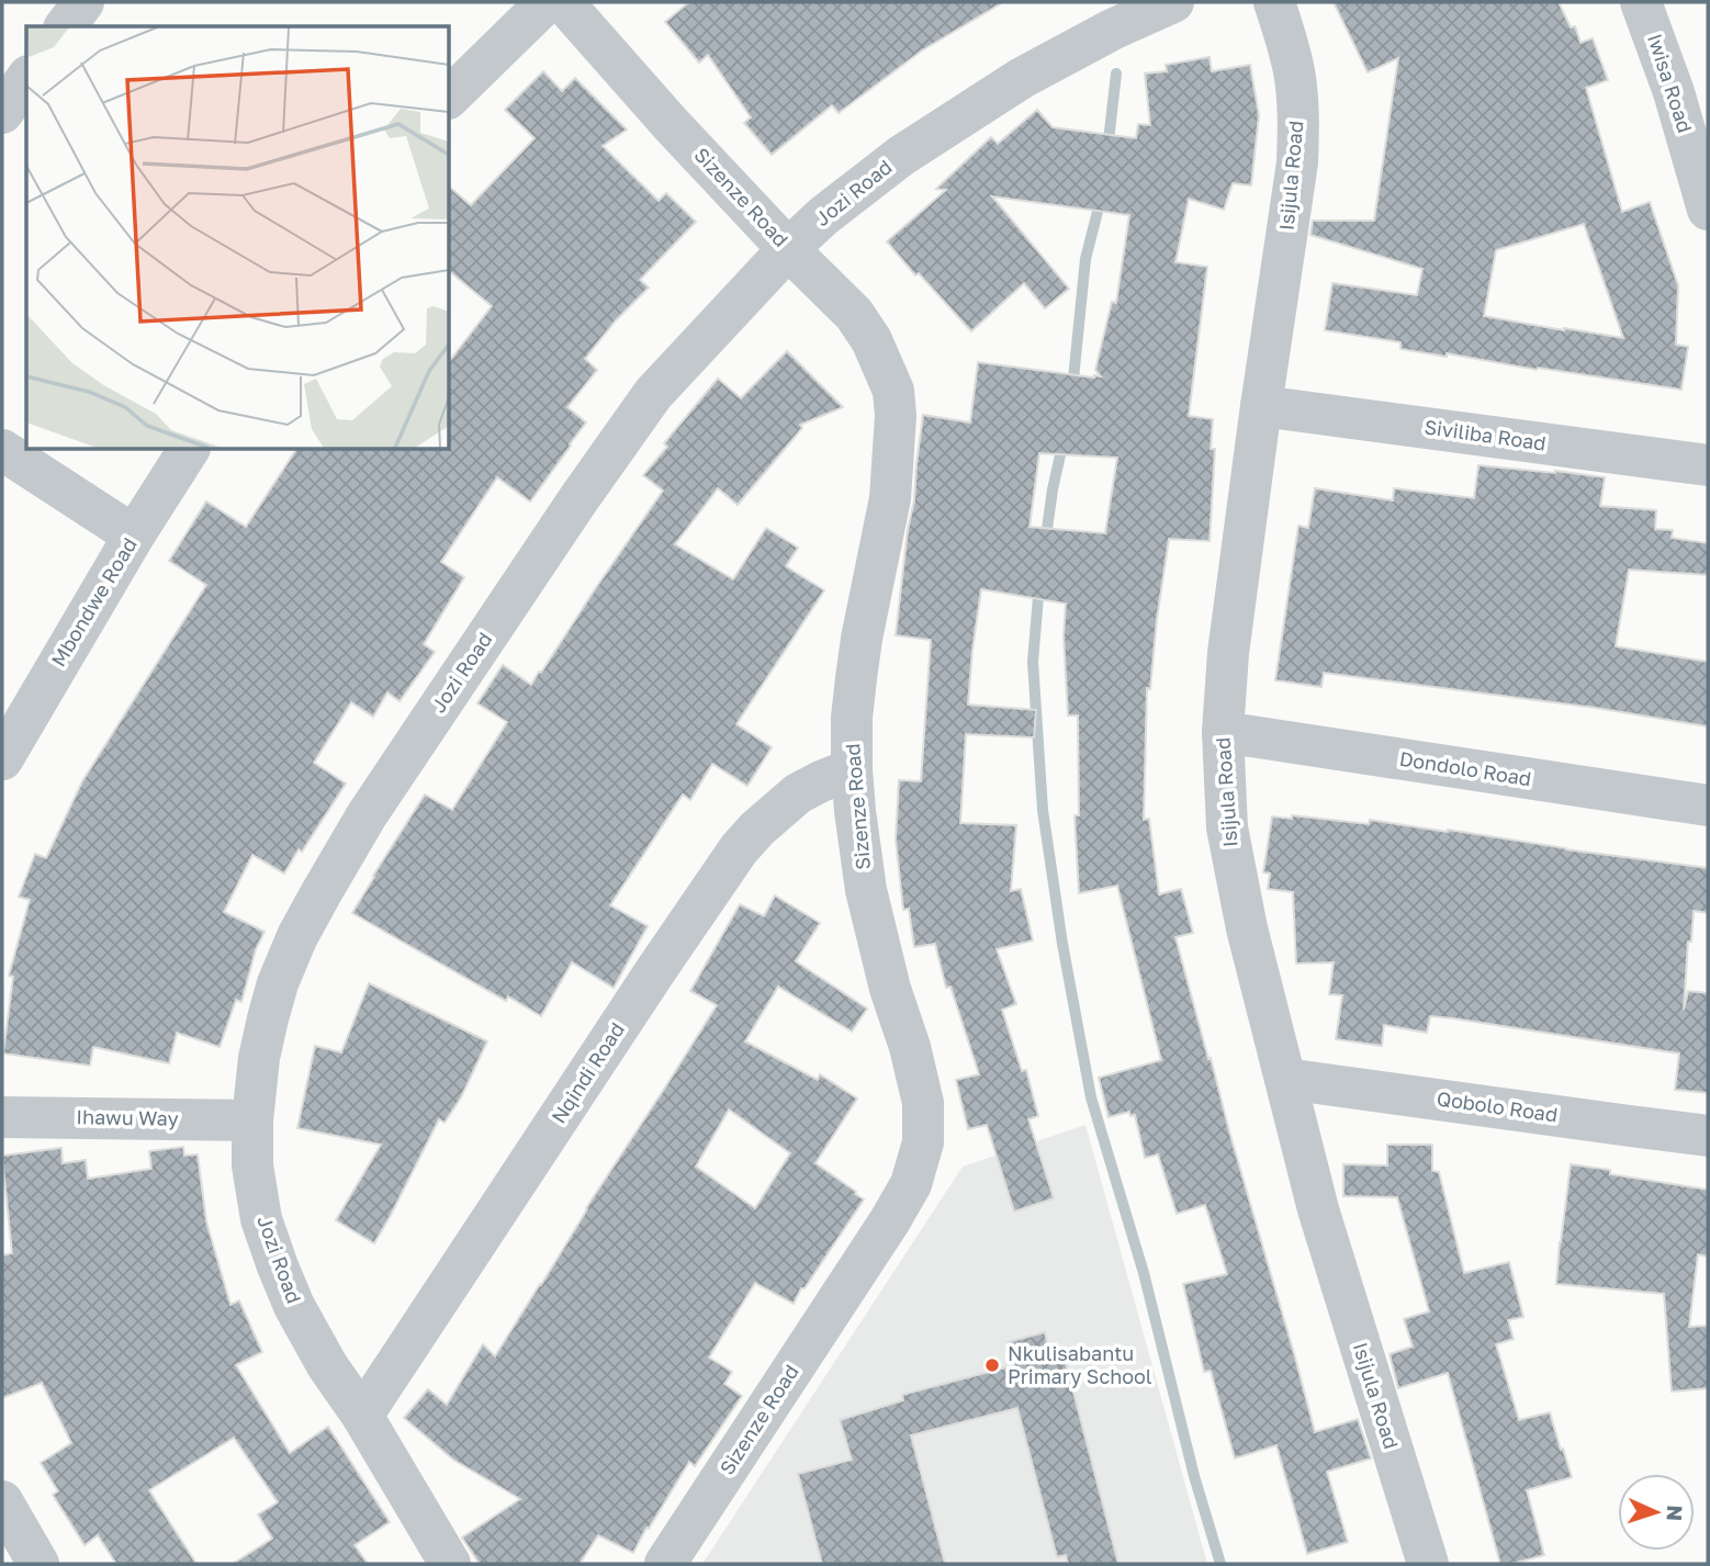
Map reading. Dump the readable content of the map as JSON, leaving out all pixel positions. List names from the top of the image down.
{
  "streets": {
    "street": [
      "Iwisa Road",
      "Isijula Road",
      "Jozi Road",
      "Sizenze Road",
      "Siviliba Road",
      "Mbondwe Road",
      "Dondolo Road",
      "Nqindi Road",
      "Qobolo Road",
      "Ihawu Way"
    ]
  },
  "crossings": [
    ["Isijula Road", "Siviliba Road"],
    ["Isijula Road", "Dondolo Road"],
    ["Isijula Road", "Qobolo Road"],
    ["Jozi Road", "Sizenze Road"],
    ["Jozi Road", "Nqindi Road"],
    ["Jozi Road", "Ihawu Way"],
    ["Sizenze Road", "Nqindi Road"]
  ],
  "places": ["Nkulisabantu Primary School"],
  "north": "right"
}
